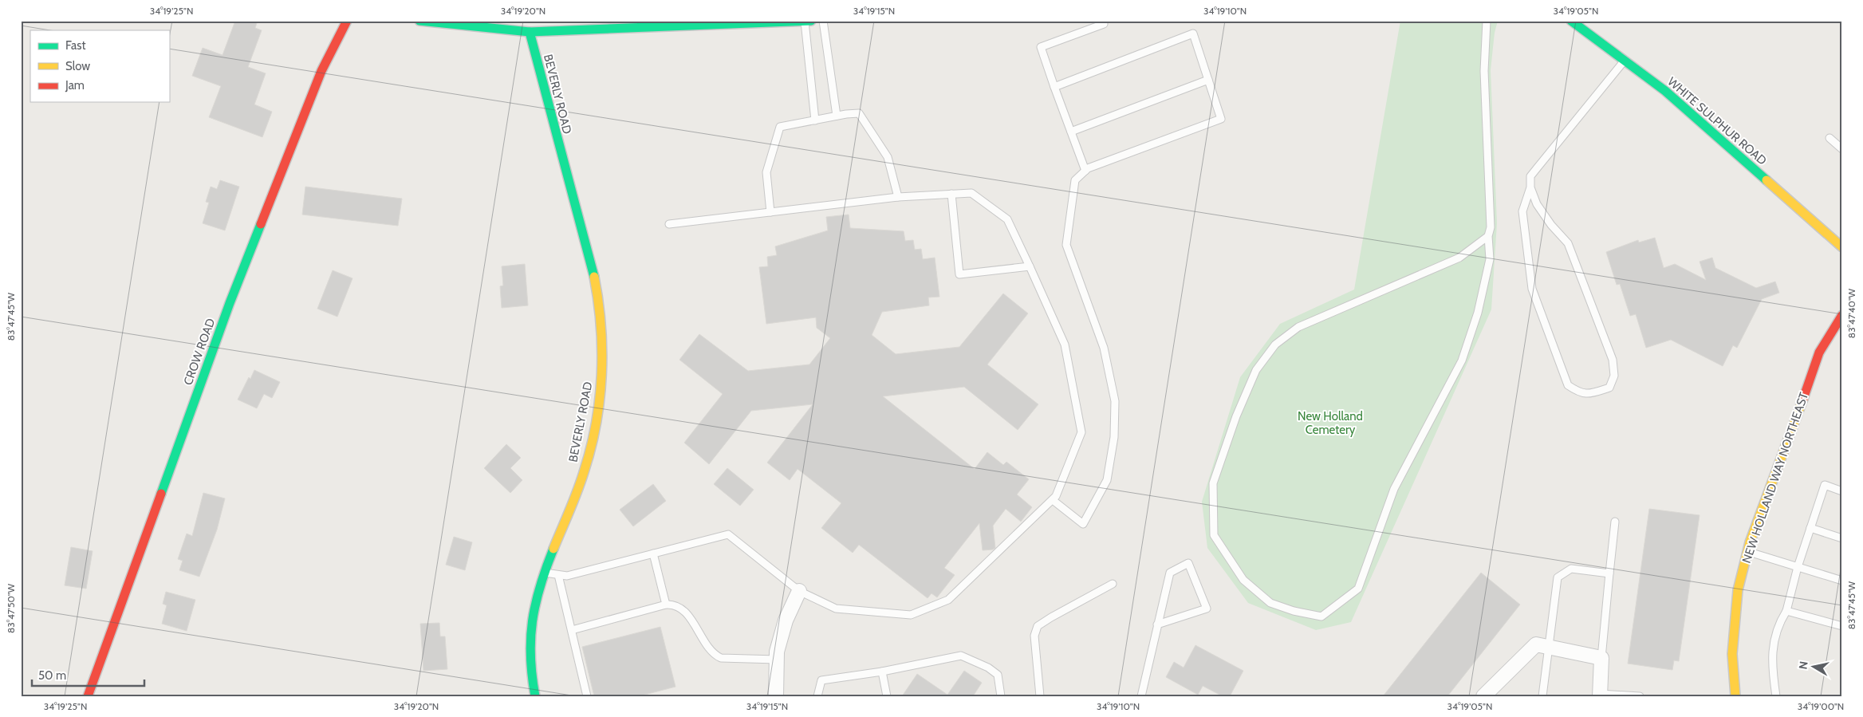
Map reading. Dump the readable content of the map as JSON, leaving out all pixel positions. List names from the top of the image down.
{
  "streets": {
    "street": [
      "BEVERLY ROAD",
      "WHITE SULPHUR ROAD",
      "CROW ROAD",
      "NEW HOLLAND WAY NORTHEAST"
    ]
  },
  "parks": ["New Holland Cemetery"],
  "legend": ["Fast", "Slow", "Jam"],
  "scale_bar": "50 m",
  "north": "left",
  "coordinates": [
    "34°19'25\"N",
    "34°19'20\"N",
    "34°19'15\"N",
    "34°19'10\"N",
    "34°19'05\"N",
    "83°47'40\"W",
    "83°47'45\"W",
    "83°47'50\"W",
    "34°19'00\"N"
  ]
}
